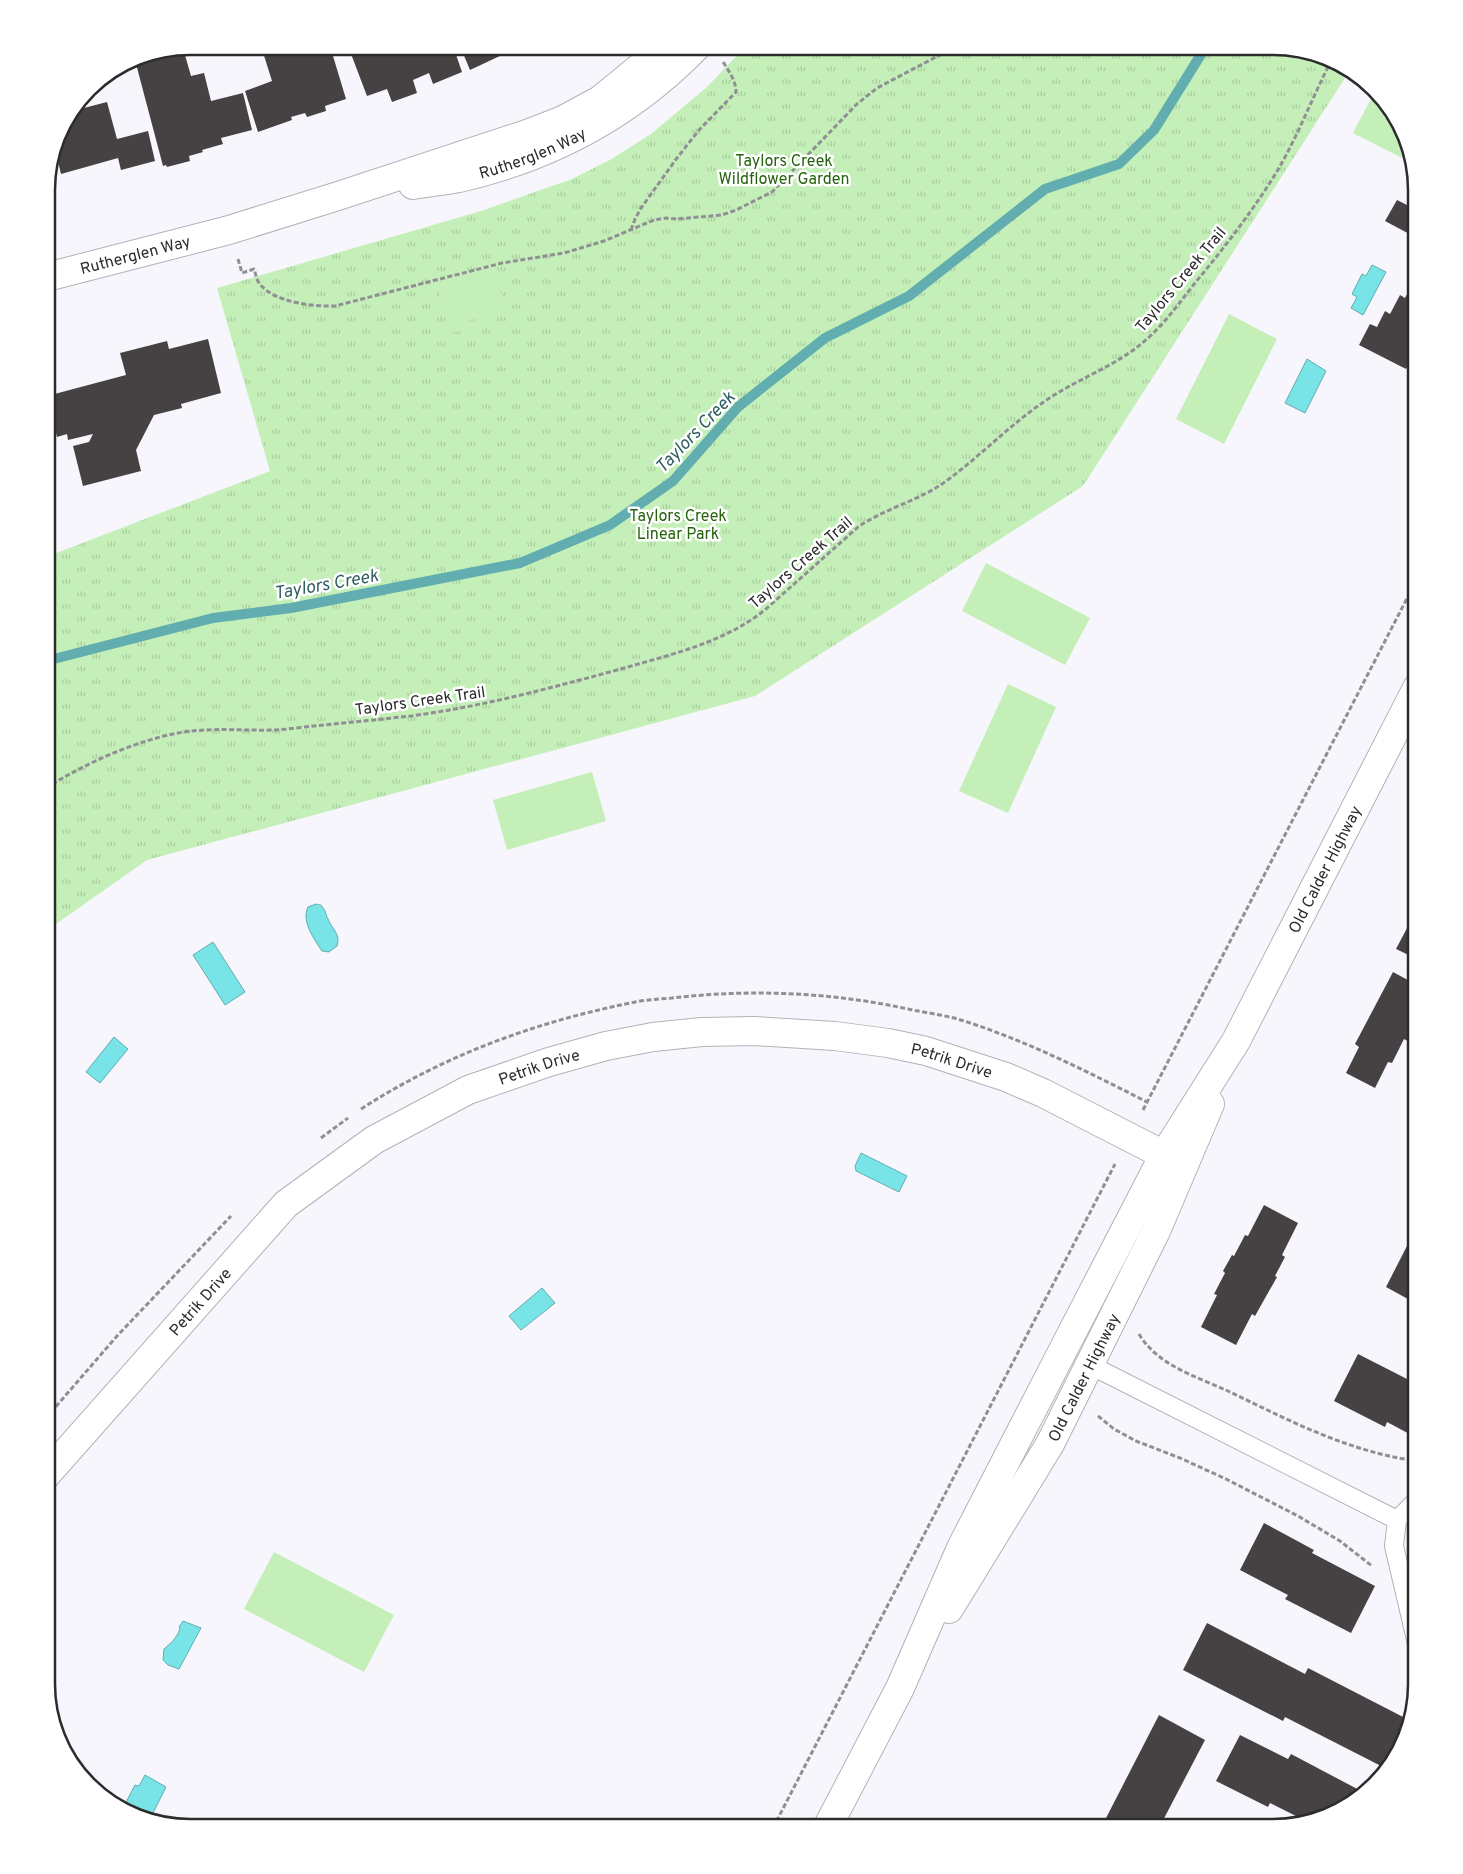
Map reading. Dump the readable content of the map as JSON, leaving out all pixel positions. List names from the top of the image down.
{
  "streets": {
    "street": ["Rutherglen Way", "Old Calder Highway", "Petrik Drive"],
    "path": ["Taylors Creek Trail"]
  },
  "crossings": [
    ["Old Calder Highway", "Petrik Drive"]
  ],
  "water": ["Taylors Creek"],
  "parks": ["Taylors Creek Wildflower Garden", "Taylors Creek Linear Park"]
}
